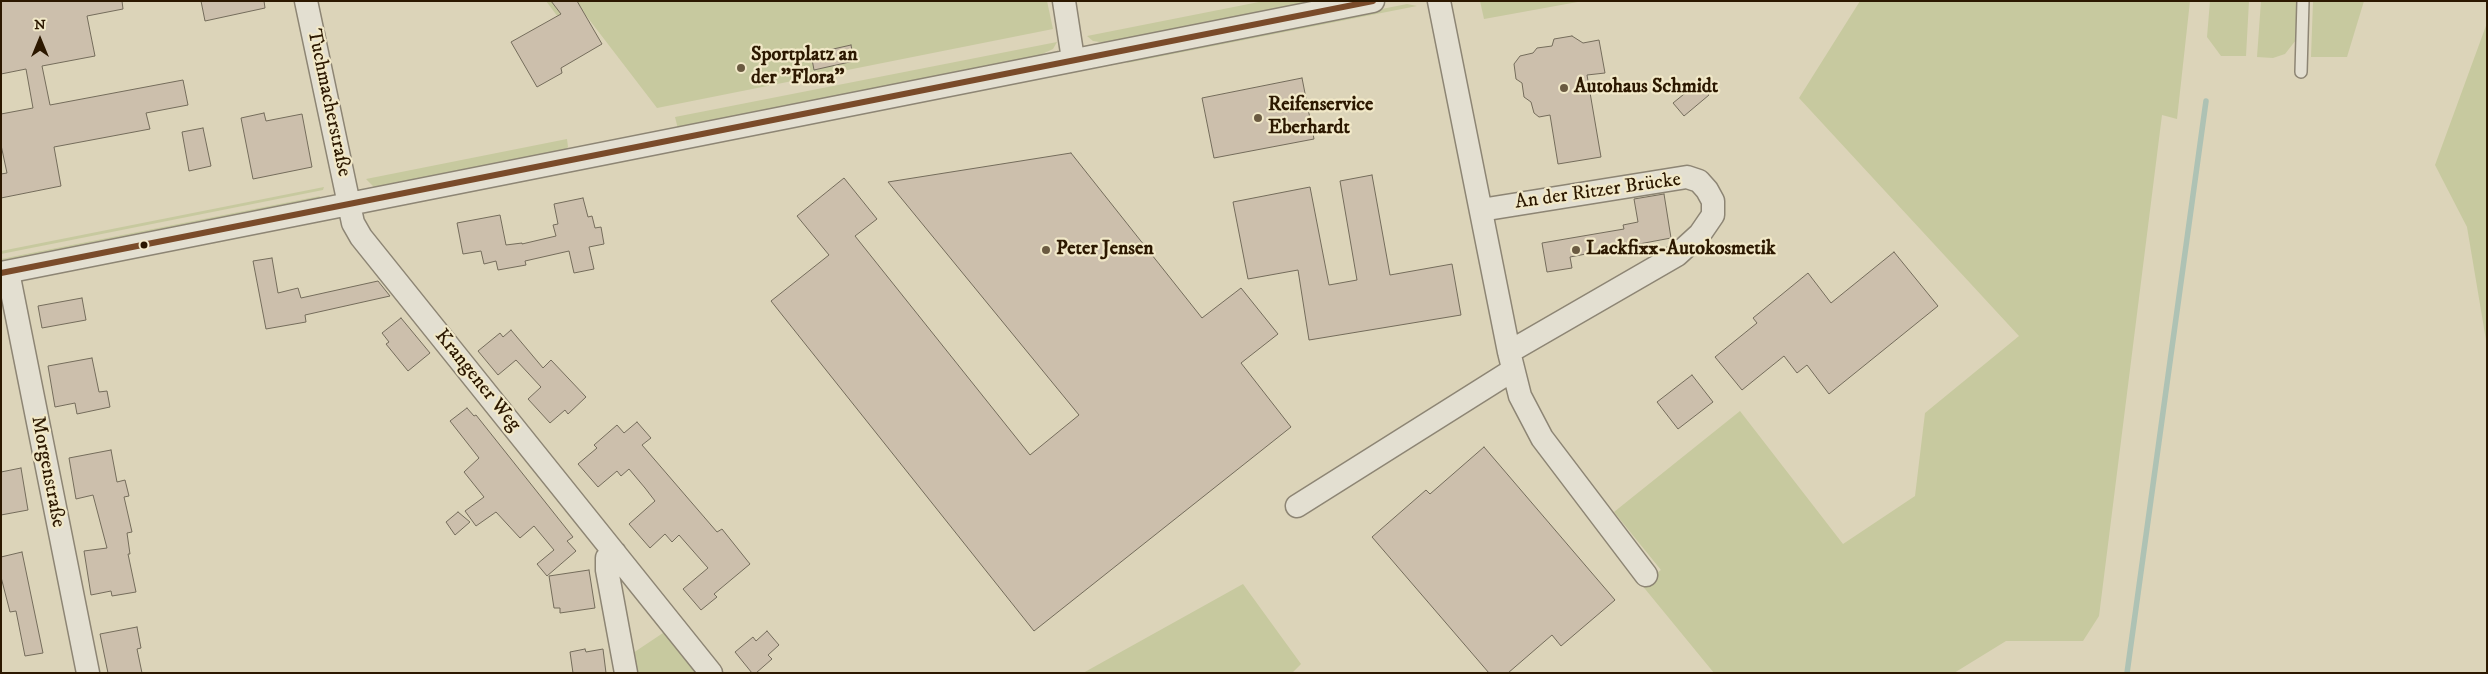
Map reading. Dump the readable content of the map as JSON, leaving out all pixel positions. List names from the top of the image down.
{
  "streets": {
    "street": [
      "Tuchmacherstraße",
      "An der Ritzer Brücke",
      "Krangener Weg",
      "Morgenstraße"
    ]
  },
  "crossings": [
    ["Tuchmacherstraße", "Krangener Weg"]
  ],
  "places": [
    "Sportplatz an der \"Flora\"",
    "Autohaus Schmidt",
    "Reifenservice Eberhardt",
    "Peter Jensen",
    "Lackfixx-Autokosmetik"
  ],
  "north": "top"
}
